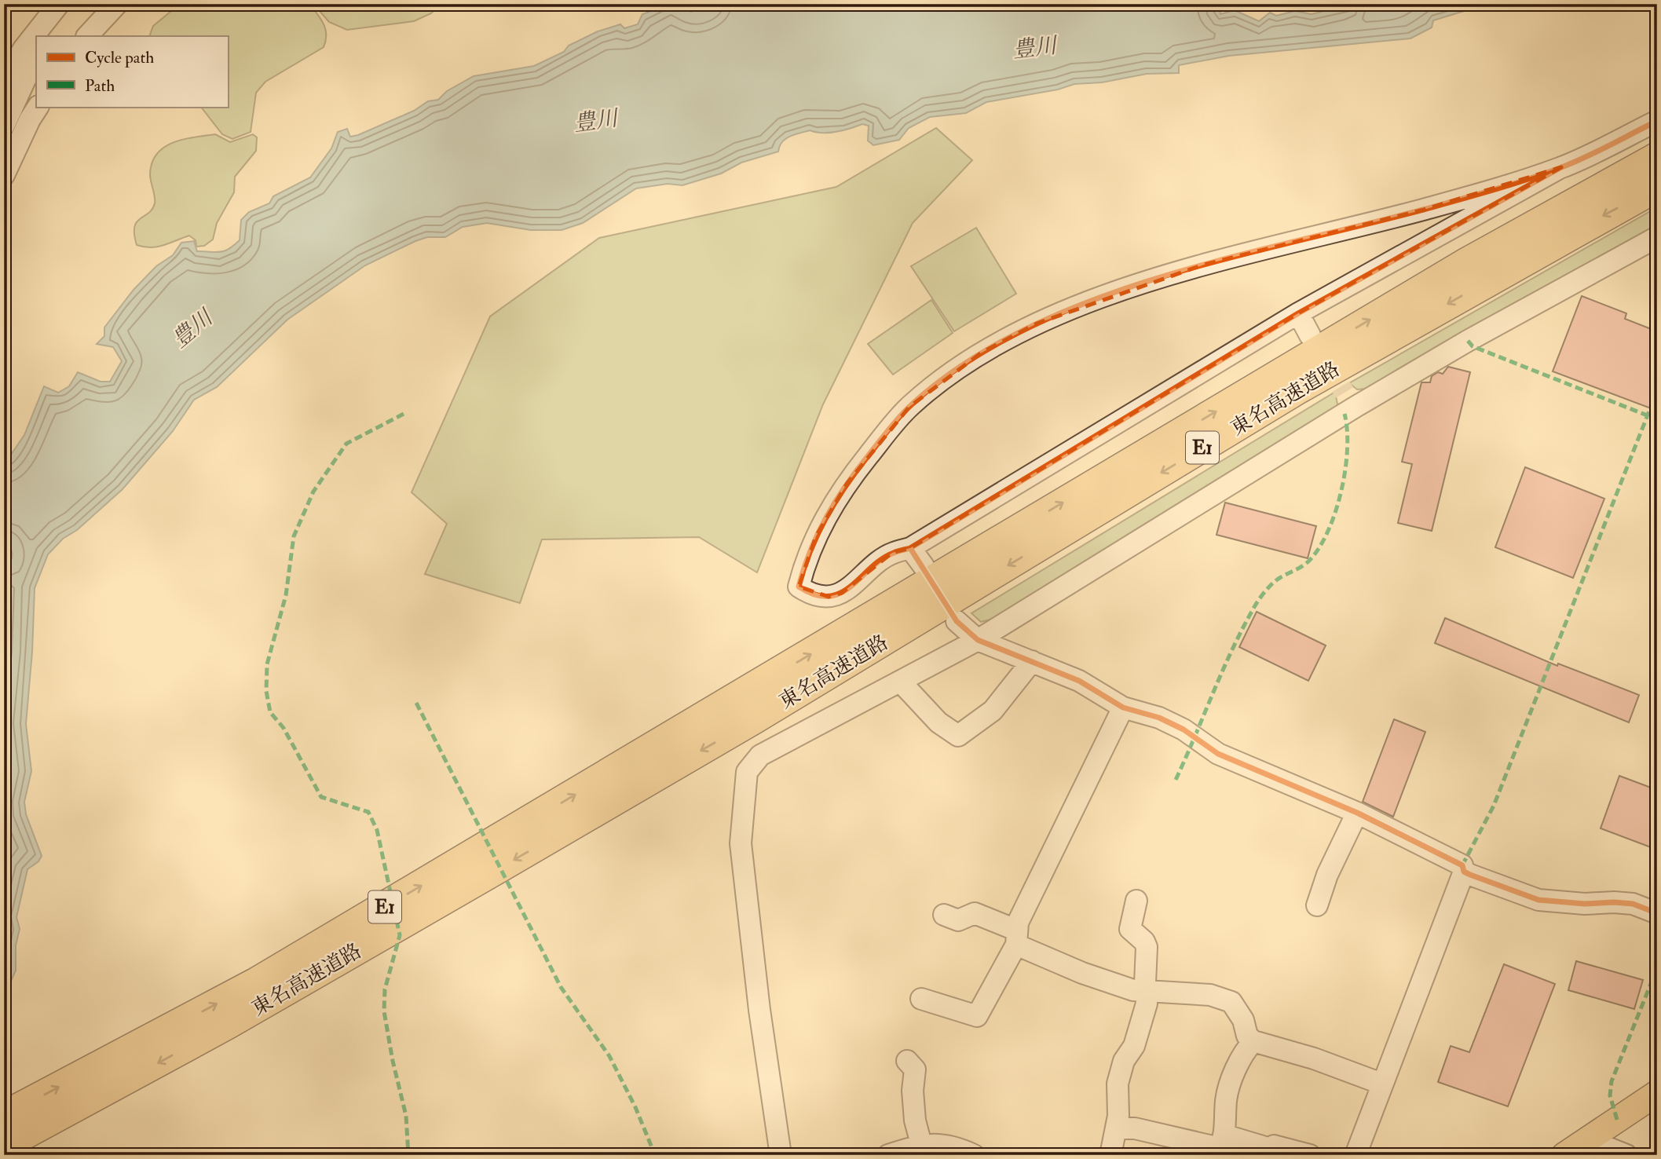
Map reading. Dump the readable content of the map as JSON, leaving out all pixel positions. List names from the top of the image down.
{
  "streets": {
    "highway": ["東名高速道路", "E1"]
  },
  "water": ["豊川"],
  "legend": ["Cycle path", "Path"]
}
